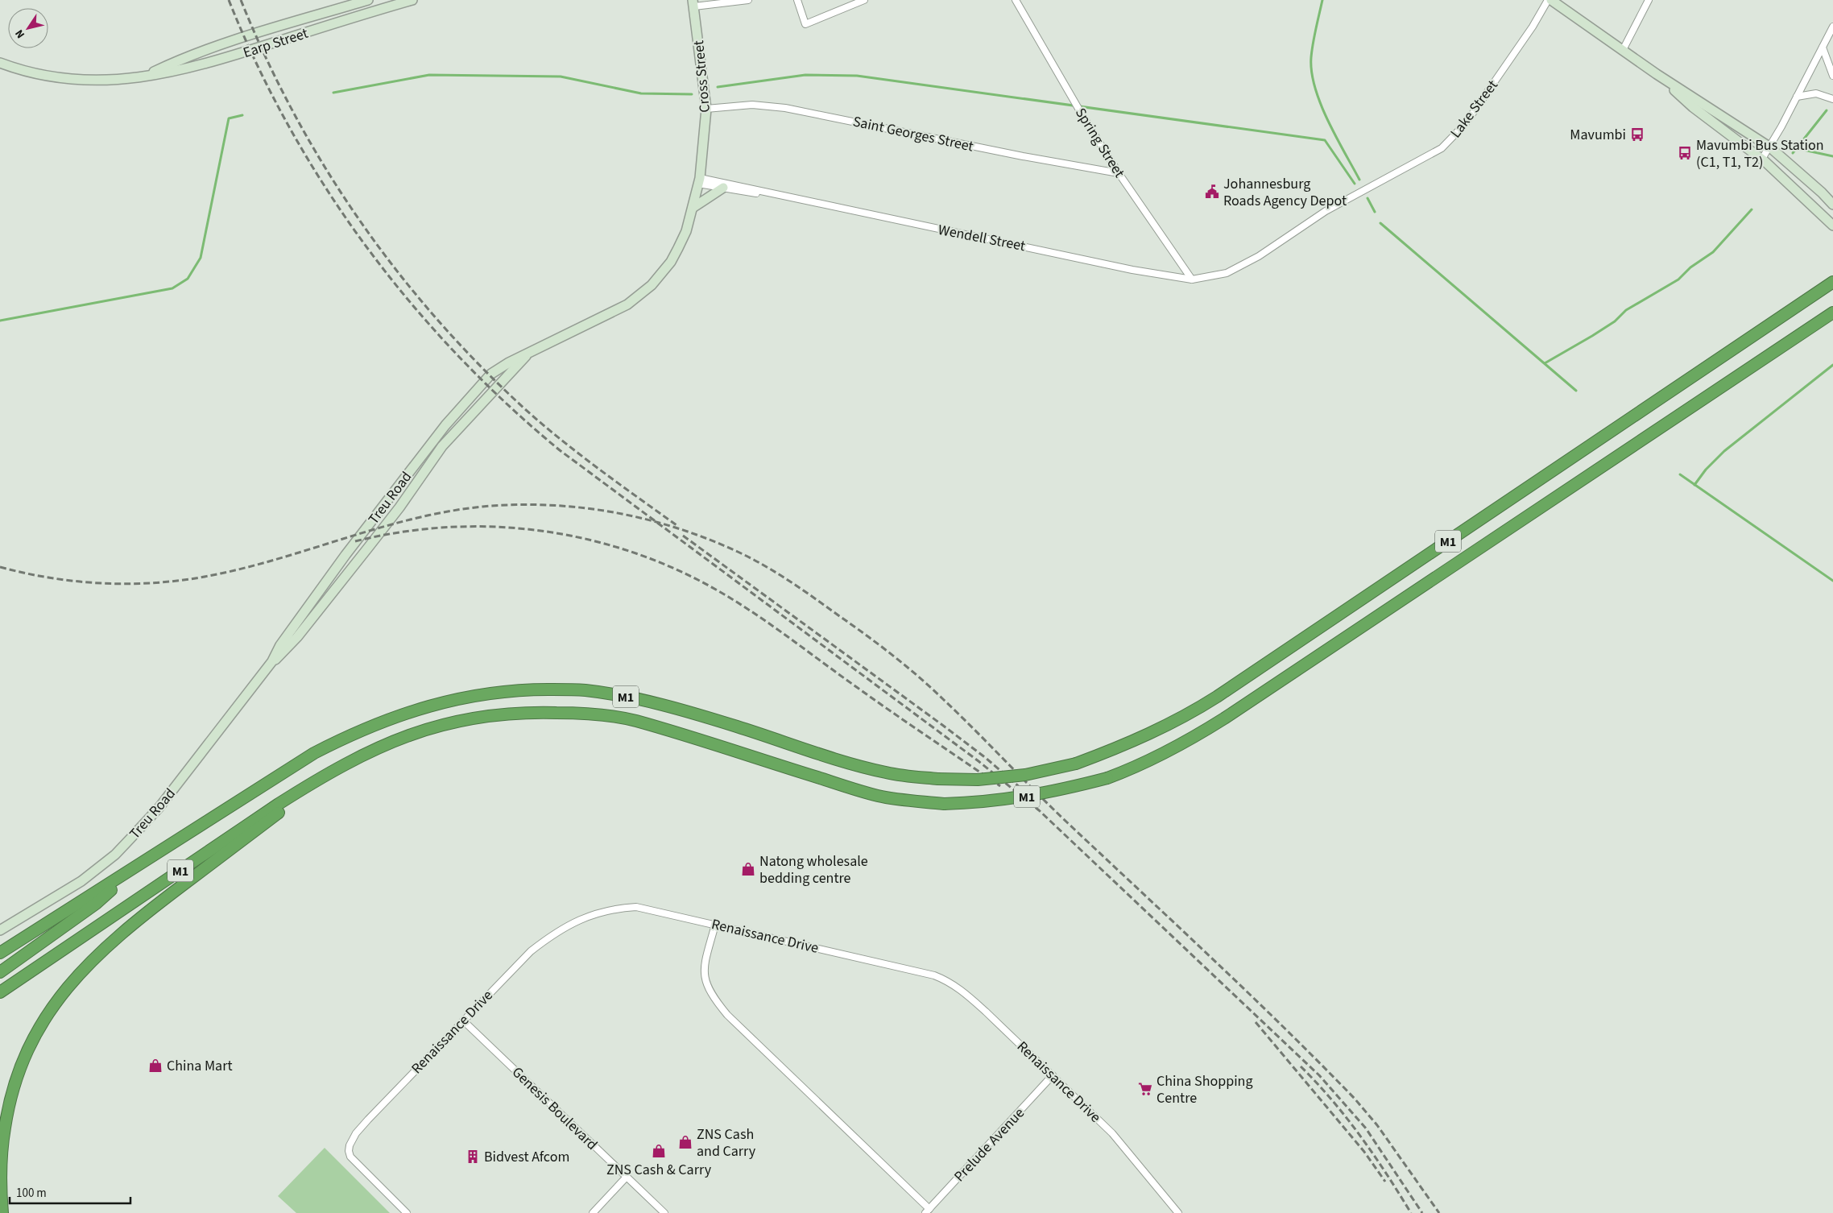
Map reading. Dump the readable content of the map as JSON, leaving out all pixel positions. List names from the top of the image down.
{
  "streets": {
    "highway": ["M1"],
    "street": [
      "Earp Street",
      "Cross Street",
      "Lake Street",
      "Saint Georges Street",
      "Spring Street",
      "Wendell Street",
      "Treu Road",
      "Renaissance Drive",
      "Genesis Boulevard",
      "Prelude Avenue"
    ]
  },
  "crossings": [
    ["Cross Street", "Saint Georges Street"],
    ["Cross Street", "Wendell Street"],
    ["Cross Street", "Treu Road"],
    ["Lake Street", "Spring Street"],
    ["Lake Street", "Wendell Street"],
    ["Saint Georges Street", "Spring Street"],
    ["Spring Street", "Wendell Street"],
    ["Wendell Street", "Treu Road"],
    ["Renaissance Drive", "Genesis Boulevard"],
    ["Renaissance Drive", "Prelude Avenue"]
  ],
  "places": {
    "bus stop": ["Mavumbi", "Mavumbi Bus Station (C1, T1, T2)"],
    "public building": ["Johannesburg Roads Agency Depot"],
    "shop": [
      "Natong wholesale bedding centre",
      "China Mart",
      "ZNS Cash and Carry",
      "ZNS Cash & Carry"
    ],
    "supermarket": ["China Shopping Centre"],
    "building": ["Bidvest Afcom"]
  },
  "scale_bar": "100 m",
  "north": "bottom left"
}
